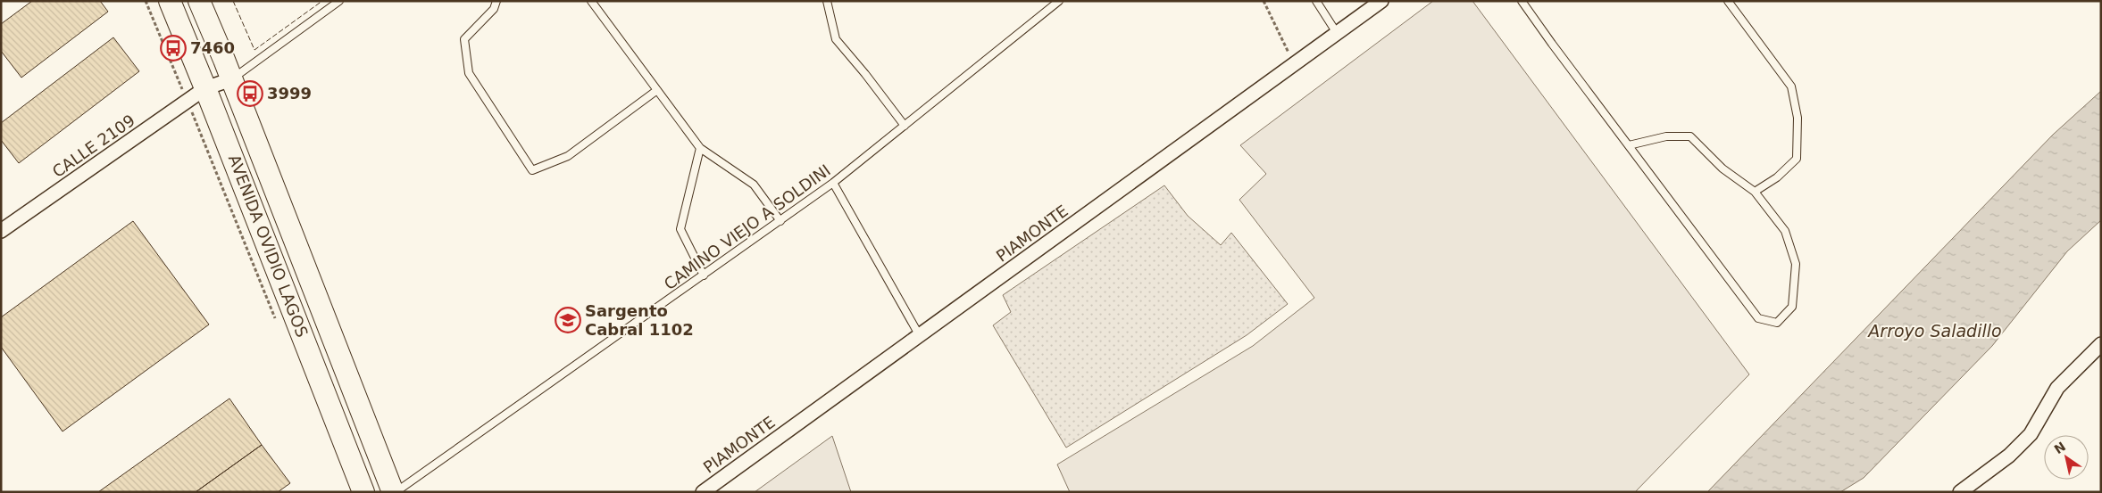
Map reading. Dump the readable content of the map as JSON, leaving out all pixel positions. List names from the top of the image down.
{
  "streets": {
    "main road": ["AVENIDA OVIDIO LAGOS"],
    "street": ["CALLE 2109", "PIAMONTE"],
    "lane": ["CAMINO VIEJO A SOLDINI"]
  },
  "crossings": [
    ["CALLE 2109", "AVENIDA OVIDIO LAGOS"]
  ],
  "water": ["Arroyo Saladillo"],
  "places": {
    "bus stop": ["7460", "3999"],
    "school or university": ["Sargento Cabral 1102"]
  },
  "north": "top left"
}
